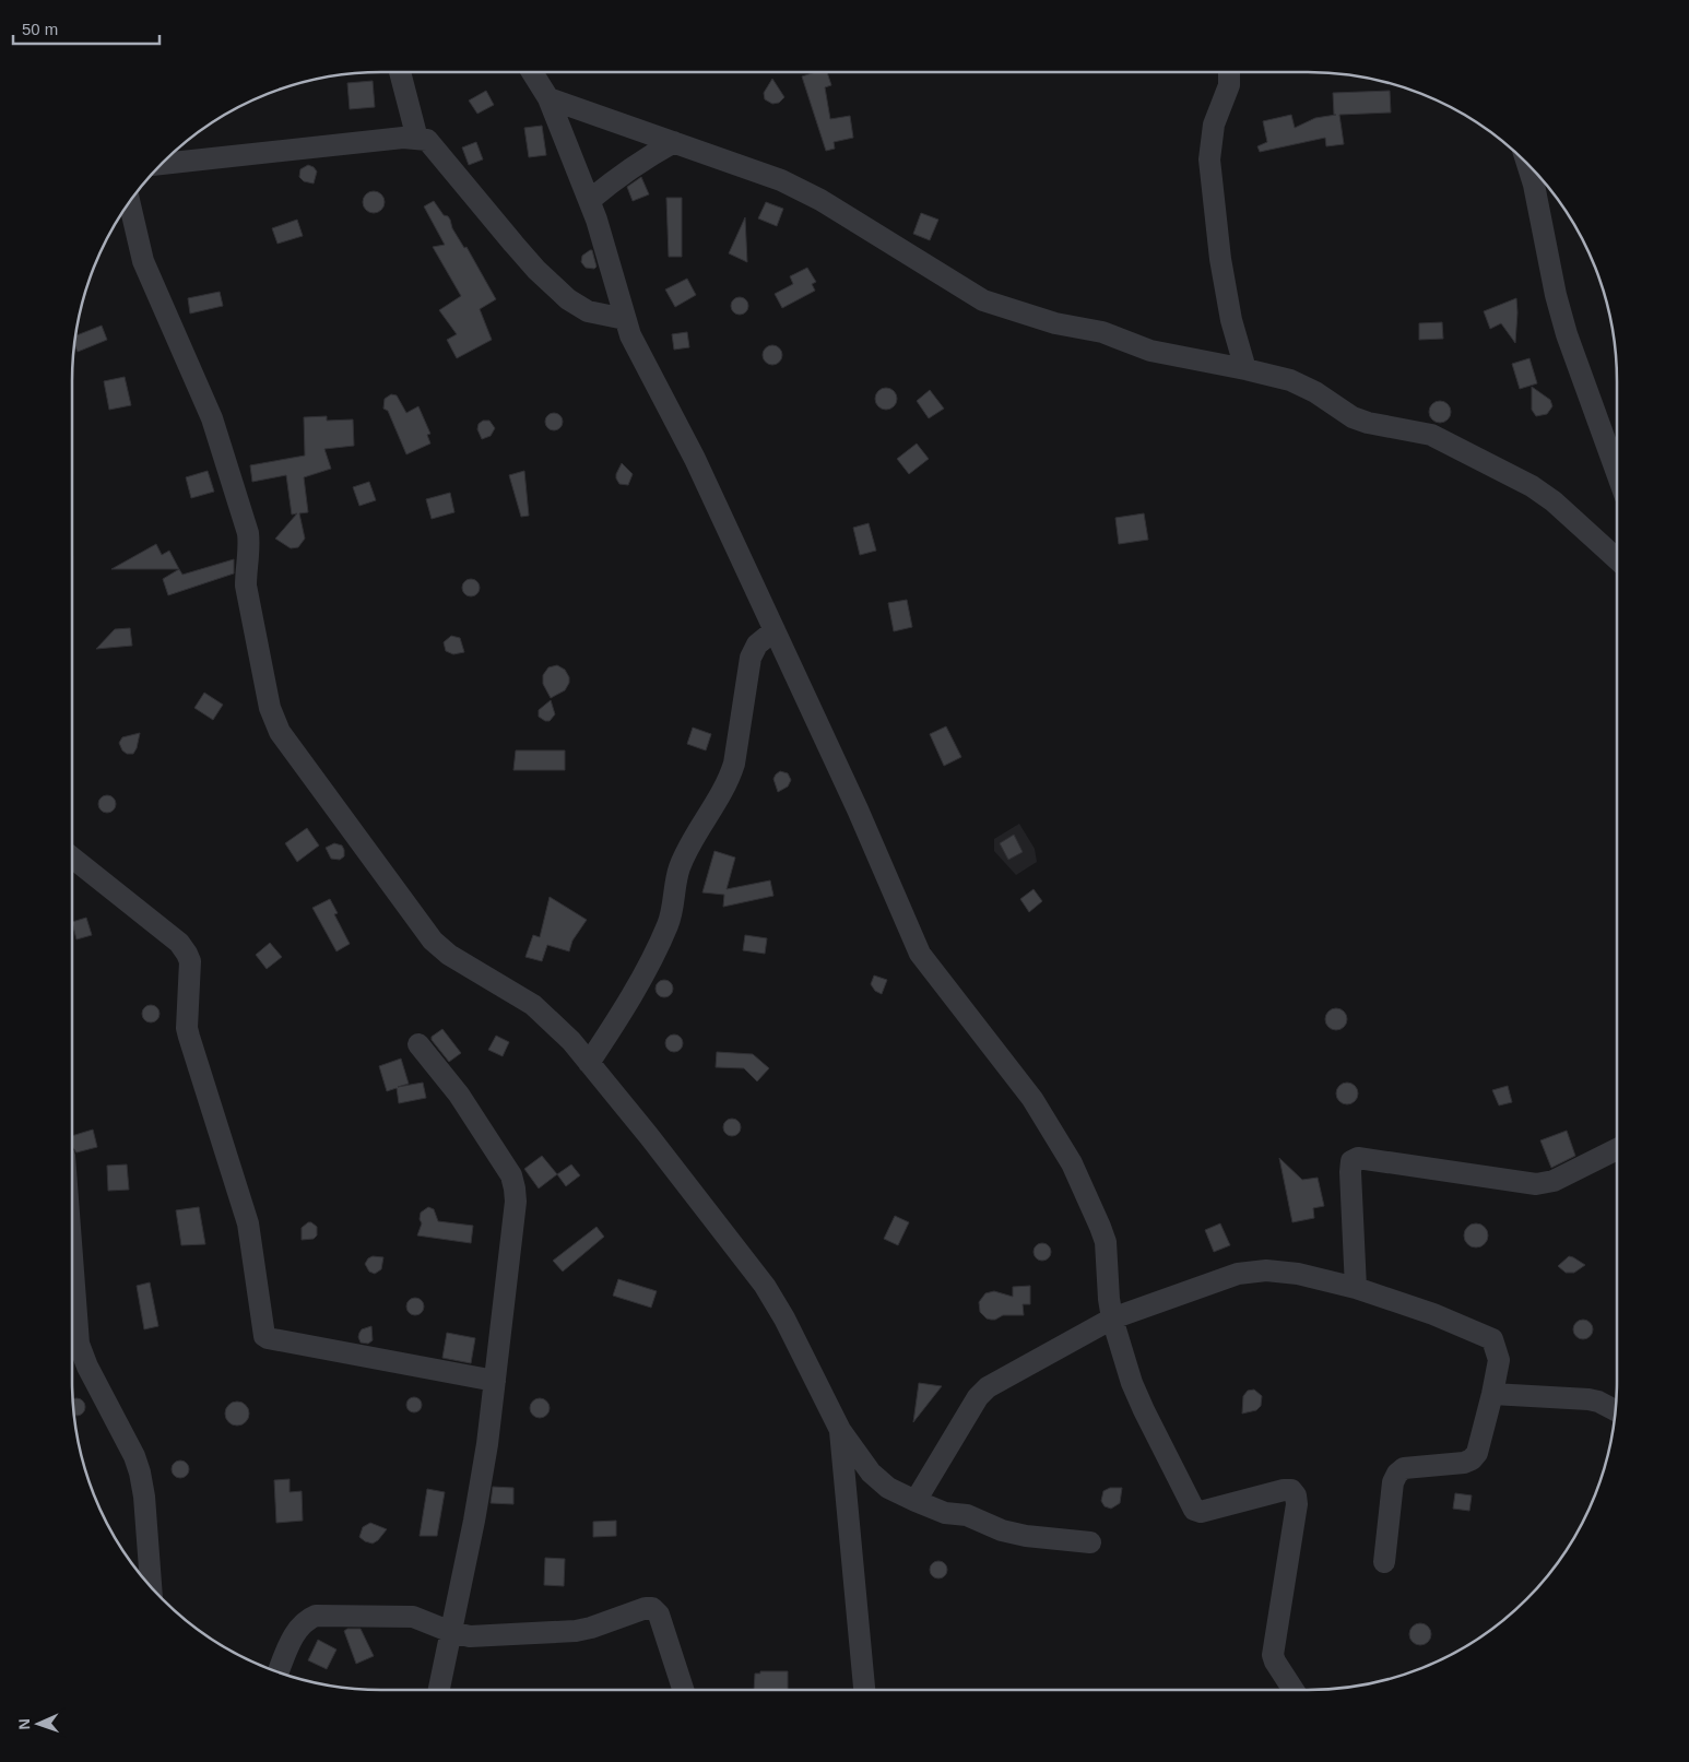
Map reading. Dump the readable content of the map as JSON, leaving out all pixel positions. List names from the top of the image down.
{
  "scale_bar": "50 m",
  "north": "left"
}
